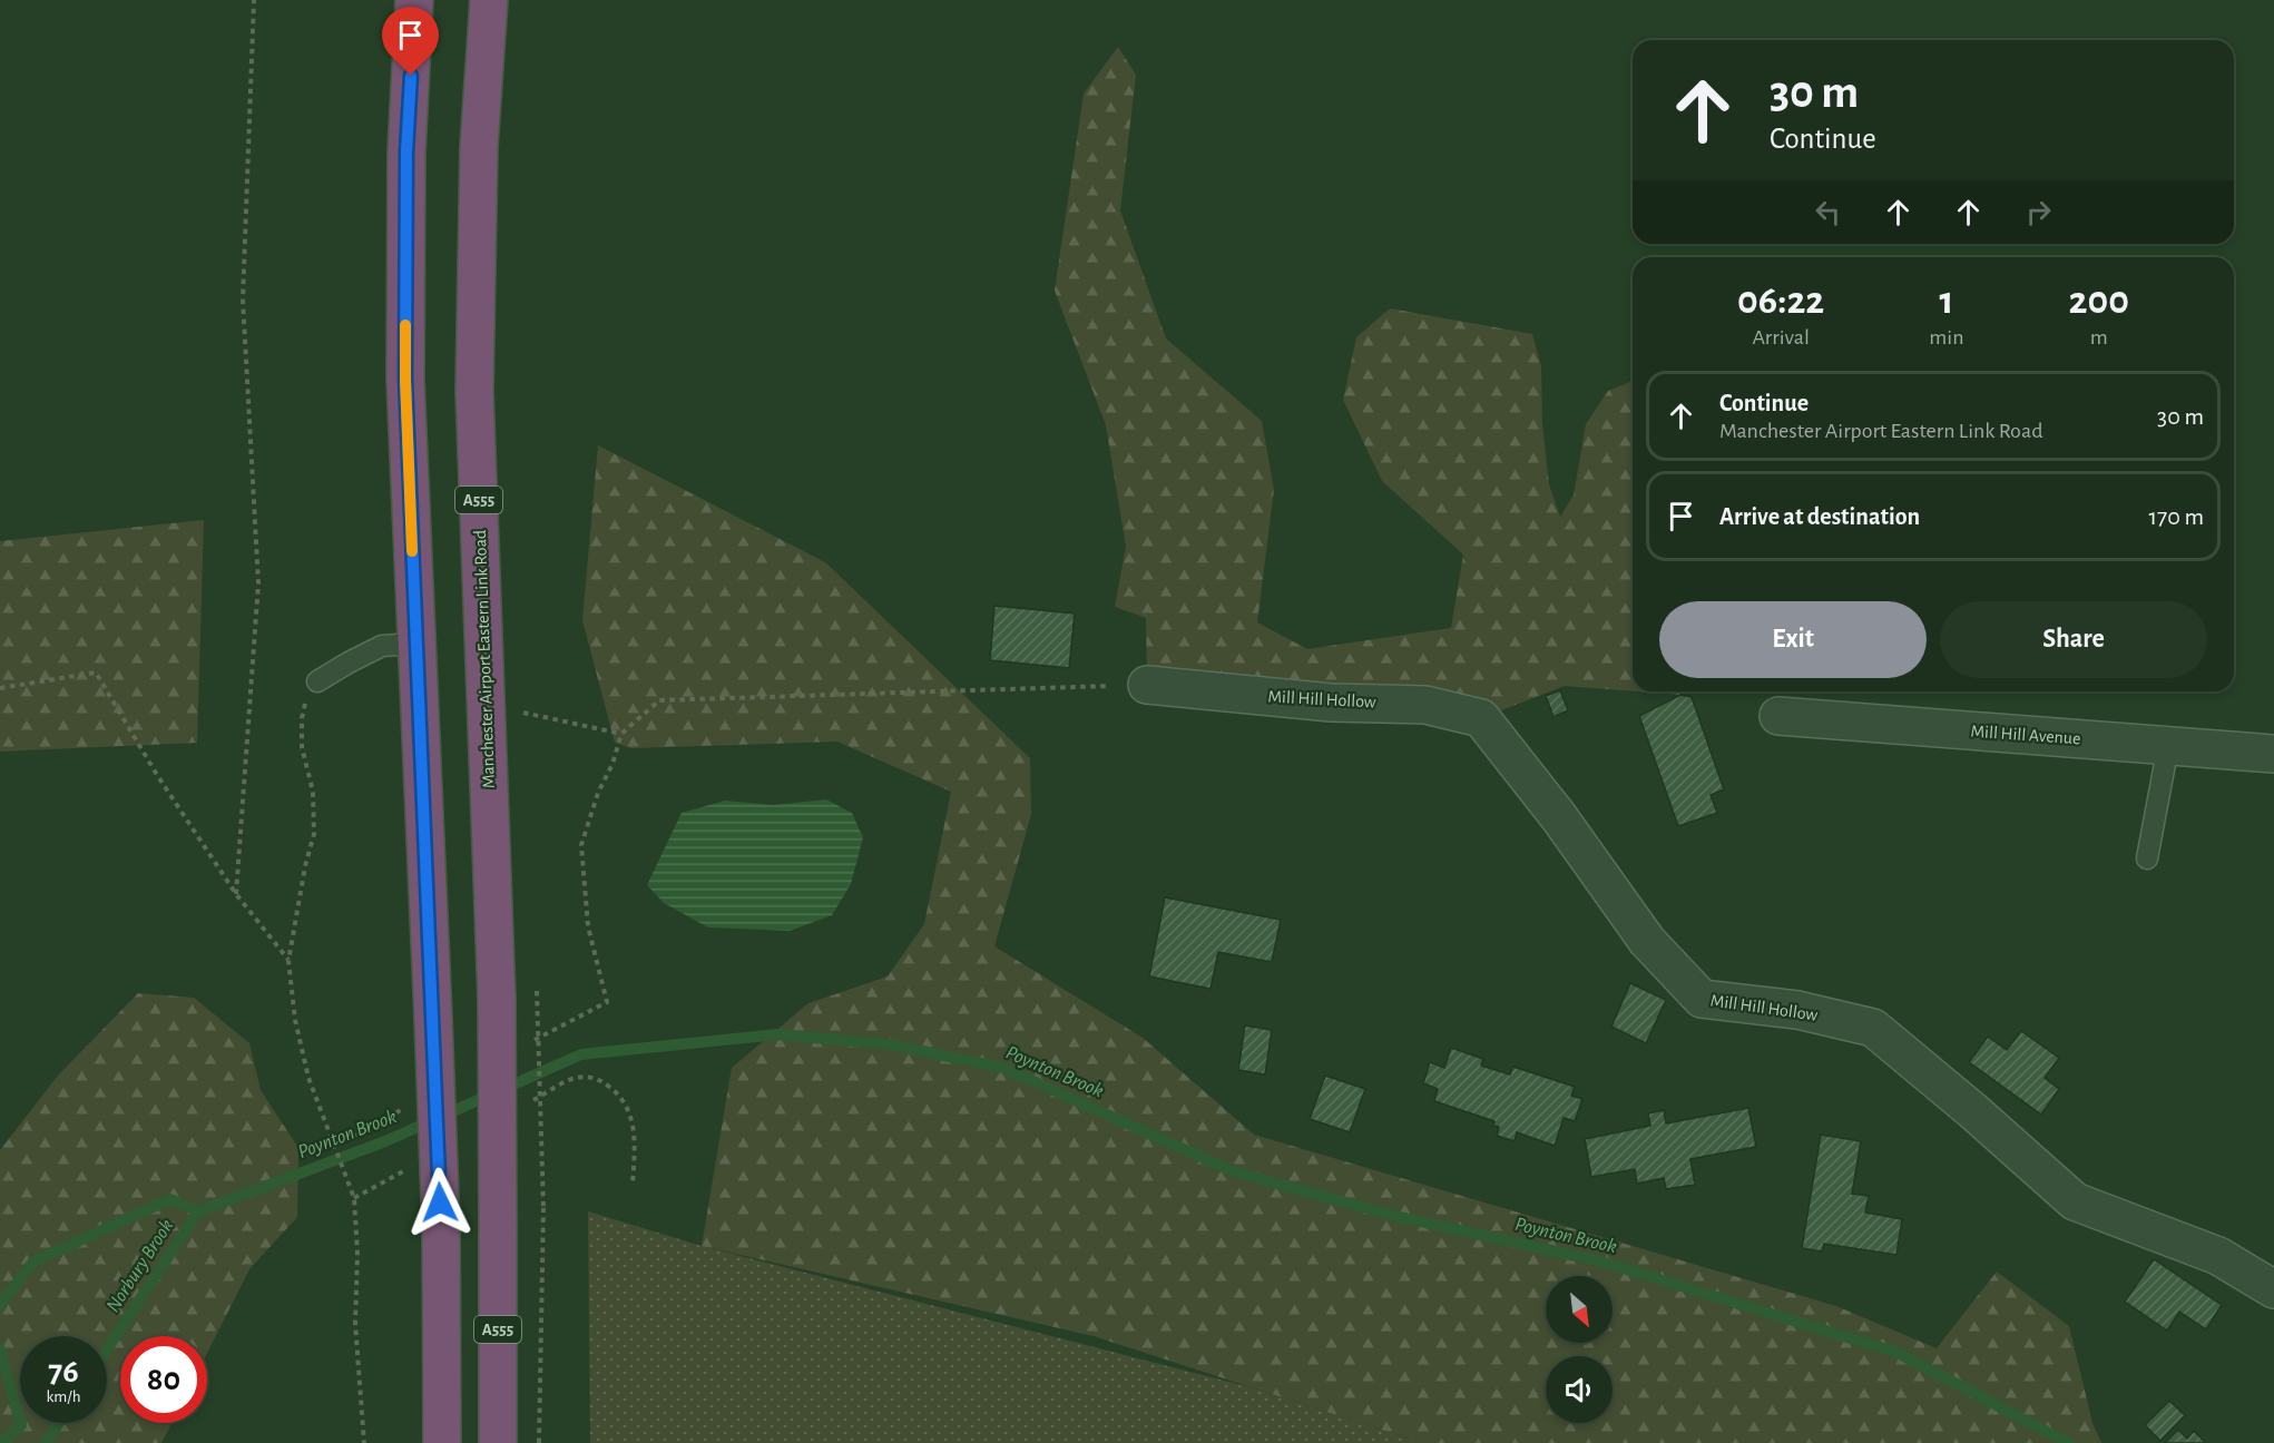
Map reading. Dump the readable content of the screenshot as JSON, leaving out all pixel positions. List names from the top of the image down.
{
  "streets": {
    "highway": ["A555", "Manchester Airport Eastern Link Road"],
    "street": ["Mill Hill Hollow", "Mill Hill Avenue"]
  },
  "water": ["Poynton Brook", "Norbury Brook"],
  "north": "bottom right",
  "page": {
    "turn": ["30 m", "Continue"],
    "eta": [
      "06:22",
      "Arrival",
      "1",
      "min",
      "200",
      "m"
    ],
    "list": [
      {
        "name": "Continue",
        "note": "Manchester Airport Eastern Link Road",
        "value": "30 m"
      },
      {
        "name": "Arrive at destination",
        "value": "170 m"
      }
    ],
    "buttons": ["Exit", "Share"],
    "speed": "76 km/h",
    "limit": "80"
  }
}
